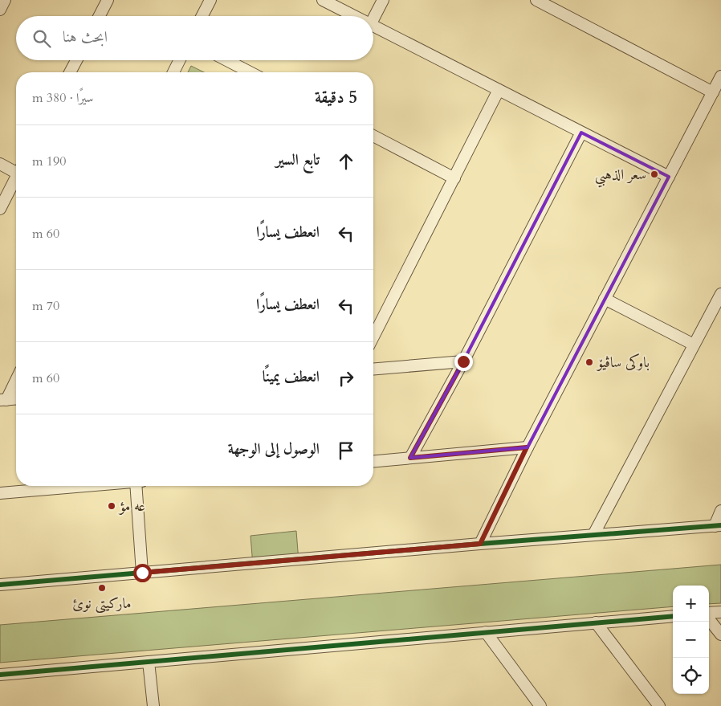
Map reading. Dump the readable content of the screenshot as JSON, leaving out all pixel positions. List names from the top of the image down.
{
  "places": [
    "سعر الذهبي",
    "باوکی ساڤیۆ",
    "عه مؤ",
    "مارکیتی نوئ"
  ],
  "page": {
    "search": "ابحث هنا",
    "heading": ["5 دقيقة", "سيرًا · 380 m"],
    "list": [
      ["تابع السير", "190 m"],
      ["انعطف يسارًا", "60 m"],
      ["انعطف يسارًا", "70 m"],
      ["انعطف يمينًا", "60 m"],
      "الوصول إلى الوجهة"
    ],
    "map_buttons": ["+", "−"]
  }
}
